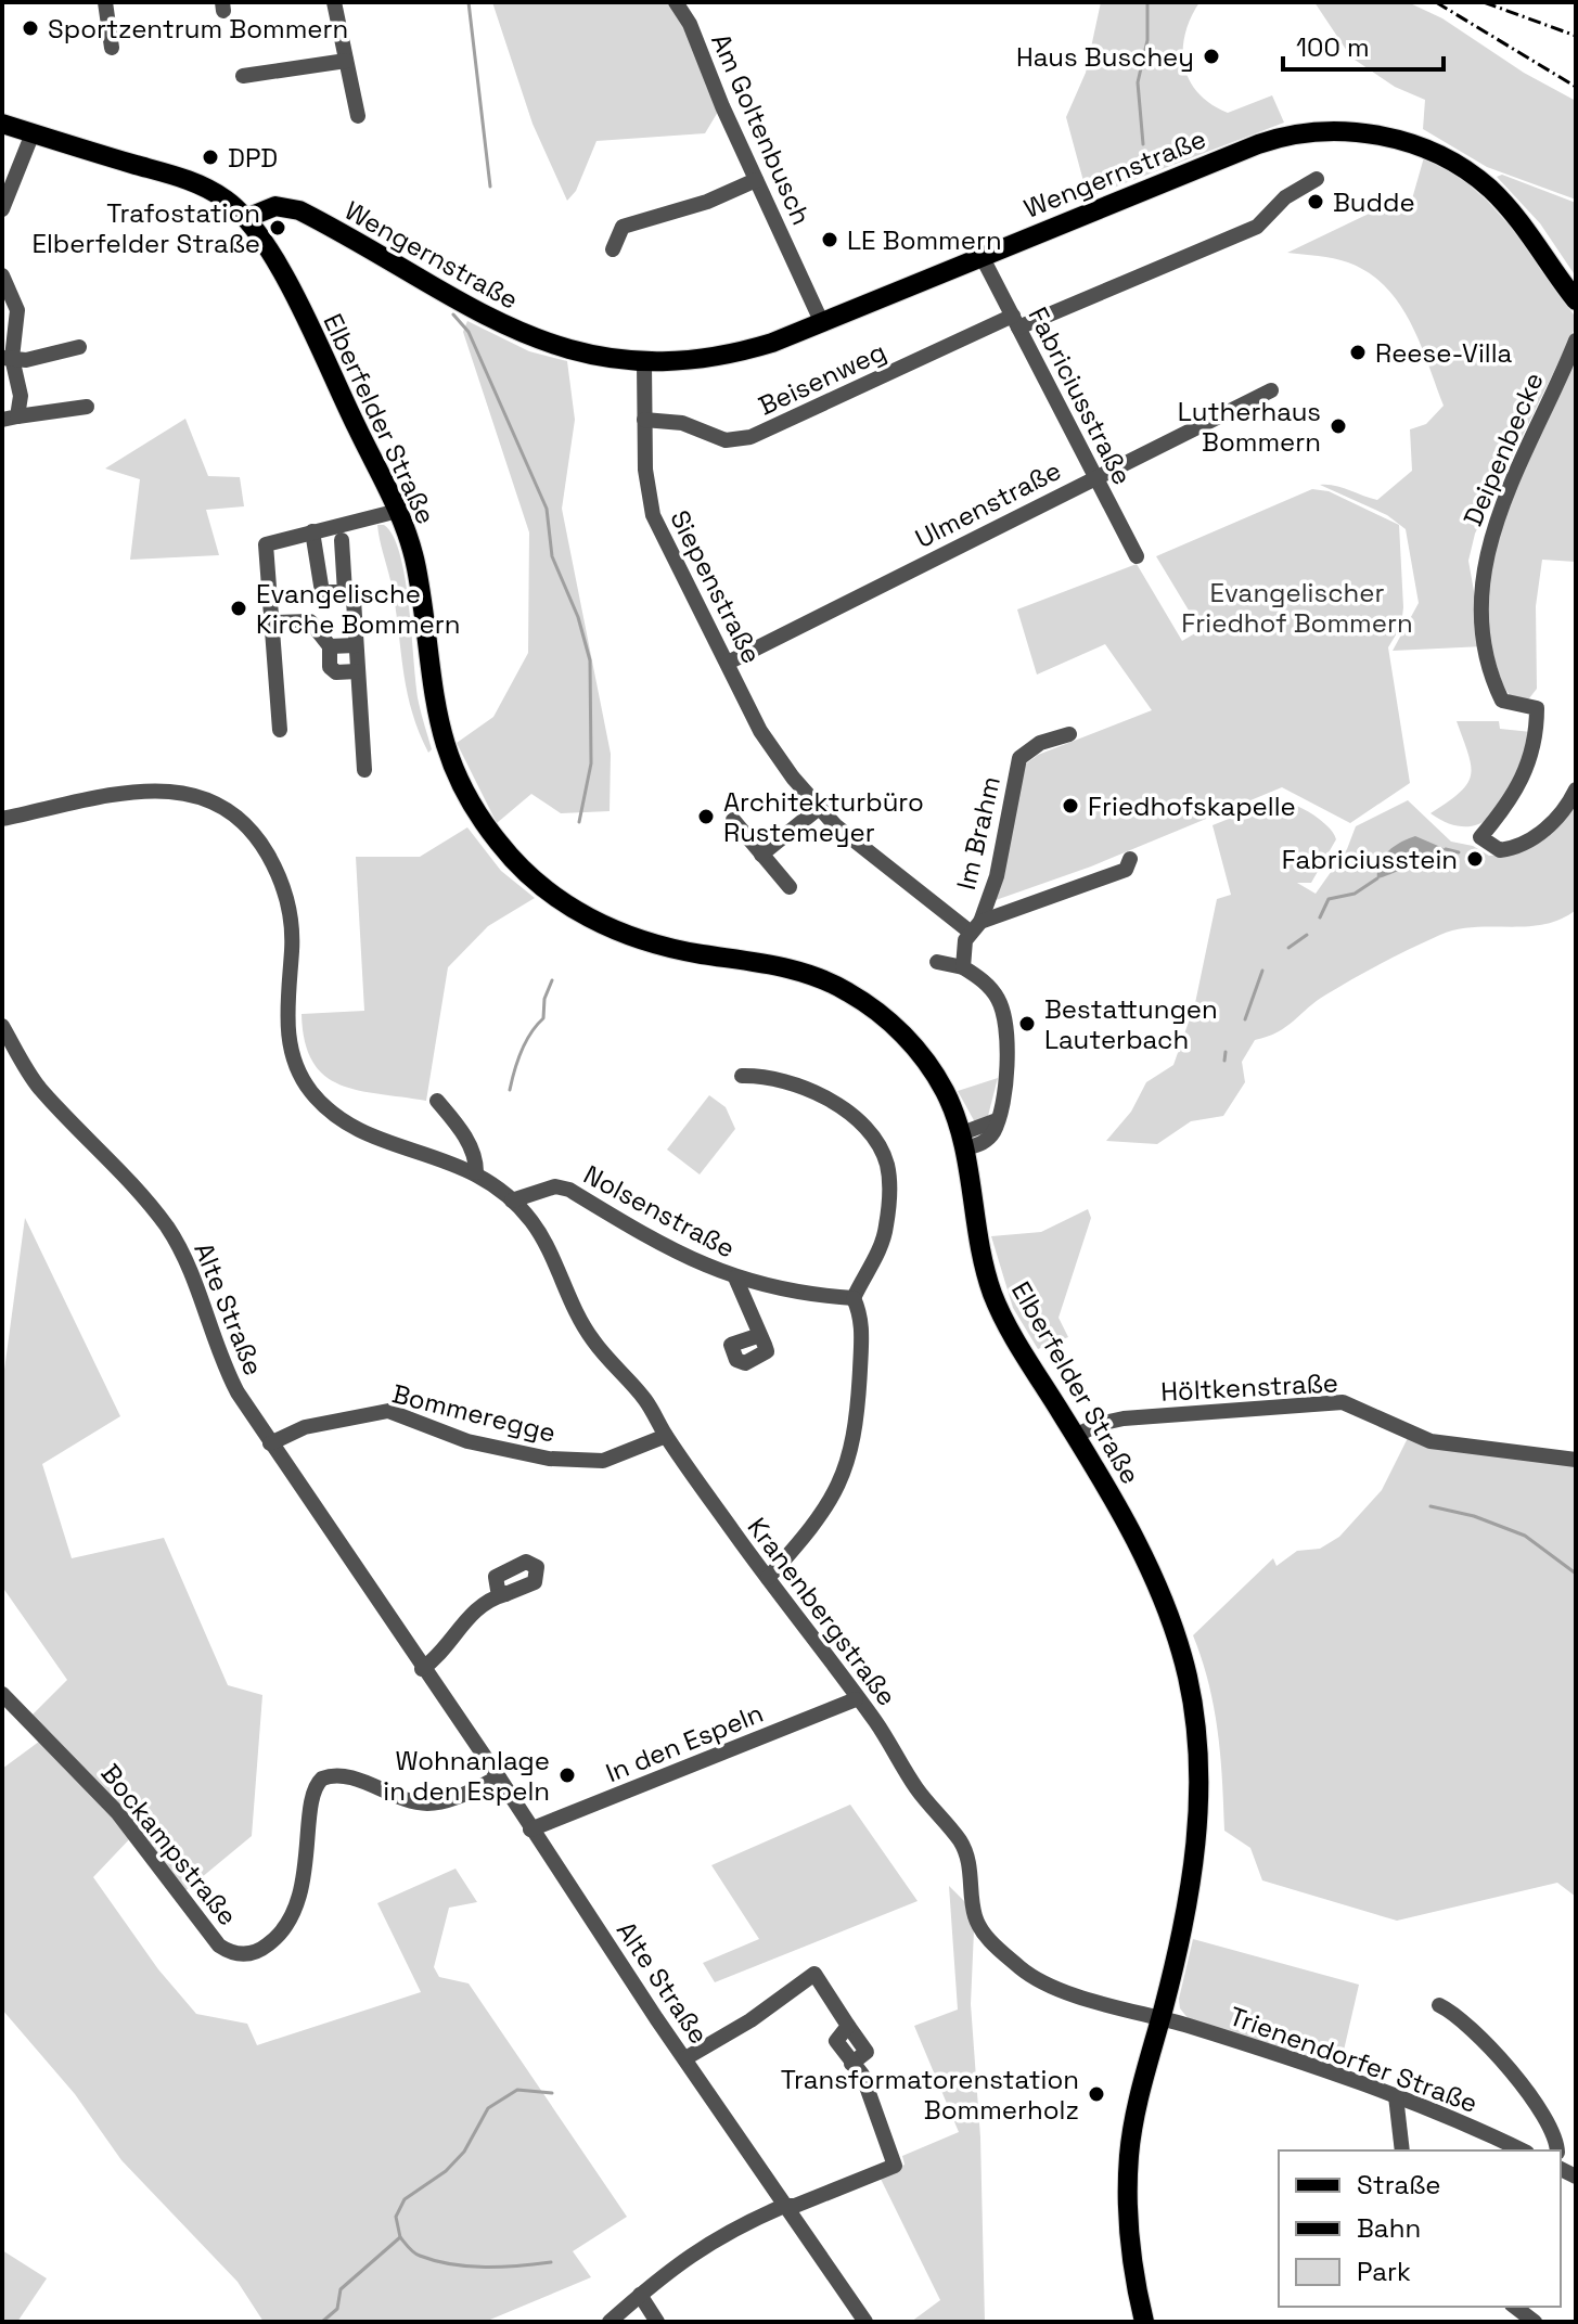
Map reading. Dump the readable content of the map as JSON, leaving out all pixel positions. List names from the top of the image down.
{
  "streets": {
    "main road": ["Wengernstraße", "Elberfelder Straße"],
    "street": [
      "Am Goltenbusch",
      "Beisenweg",
      "Fabriciusstraße",
      "Deipenbecke",
      "Ulmenstraße",
      "Siepenstraße",
      "Im Brahm",
      "Nolsenstraße",
      "Alte Straße",
      "Höltkenstraße",
      "Bommeregge",
      "Kranenbergstraße",
      "In den Espeln",
      "Bockampstraße",
      "Trienendorfer Straße"
    ]
  },
  "crossings": [
    ["Am Goltenbusch", "Wengernstraße"],
    ["Wengernstraße", "Fabriciusstraße"],
    ["Wengernstraße", "Elberfelder Straße"],
    ["Wengernstraße", "Siepenstraße"],
    ["Beisenweg", "Fabriciusstraße"],
    ["Beisenweg", "Siepenstraße"],
    ["Fabriciusstraße", "Ulmenstraße"],
    ["Elberfelder Straße", "Höltkenstraße"],
    ["Elberfelder Straße", "Kranenbergstraße"],
    ["Elberfelder Straße", "Trienendorfer Straße"],
    ["Ulmenstraße", "Siepenstraße"],
    ["Siepenstraße", "Im Brahm"],
    ["Nolsenstraße", "Kranenbergstraße"],
    ["Alte Straße", "Bommeregge"],
    ["Alte Straße", "In den Espeln"],
    ["Alte Straße", "Bockampstraße"],
    ["Bommeregge", "Kranenbergstraße"],
    ["Kranenbergstraße", "In den Espeln"],
    ["Kranenbergstraße", "Trienendorfer Straße"]
  ],
  "parks": ["Evangelischer Friedhof Bommern"],
  "places": [
    "Sportzentrum Bommern",
    "Haus Buschey",
    "DPD",
    "Budde",
    "Trafostation Elberfelder Straße",
    "LE Bommern",
    "Reese-Villa",
    "Lutherhaus Bommern",
    "Evangelische Kirche Bommern",
    "Friedhofskapelle",
    "Architekturbüro Rustemeyer",
    "Fabriciusstein",
    "Bestattungen Lauterbach",
    "Wohnanlage in den Espeln",
    "Transformatorenstation Bommerholz"
  ],
  "legend": ["Straße", "Bahn", "Park"],
  "scale_bar": "100 m"
}
